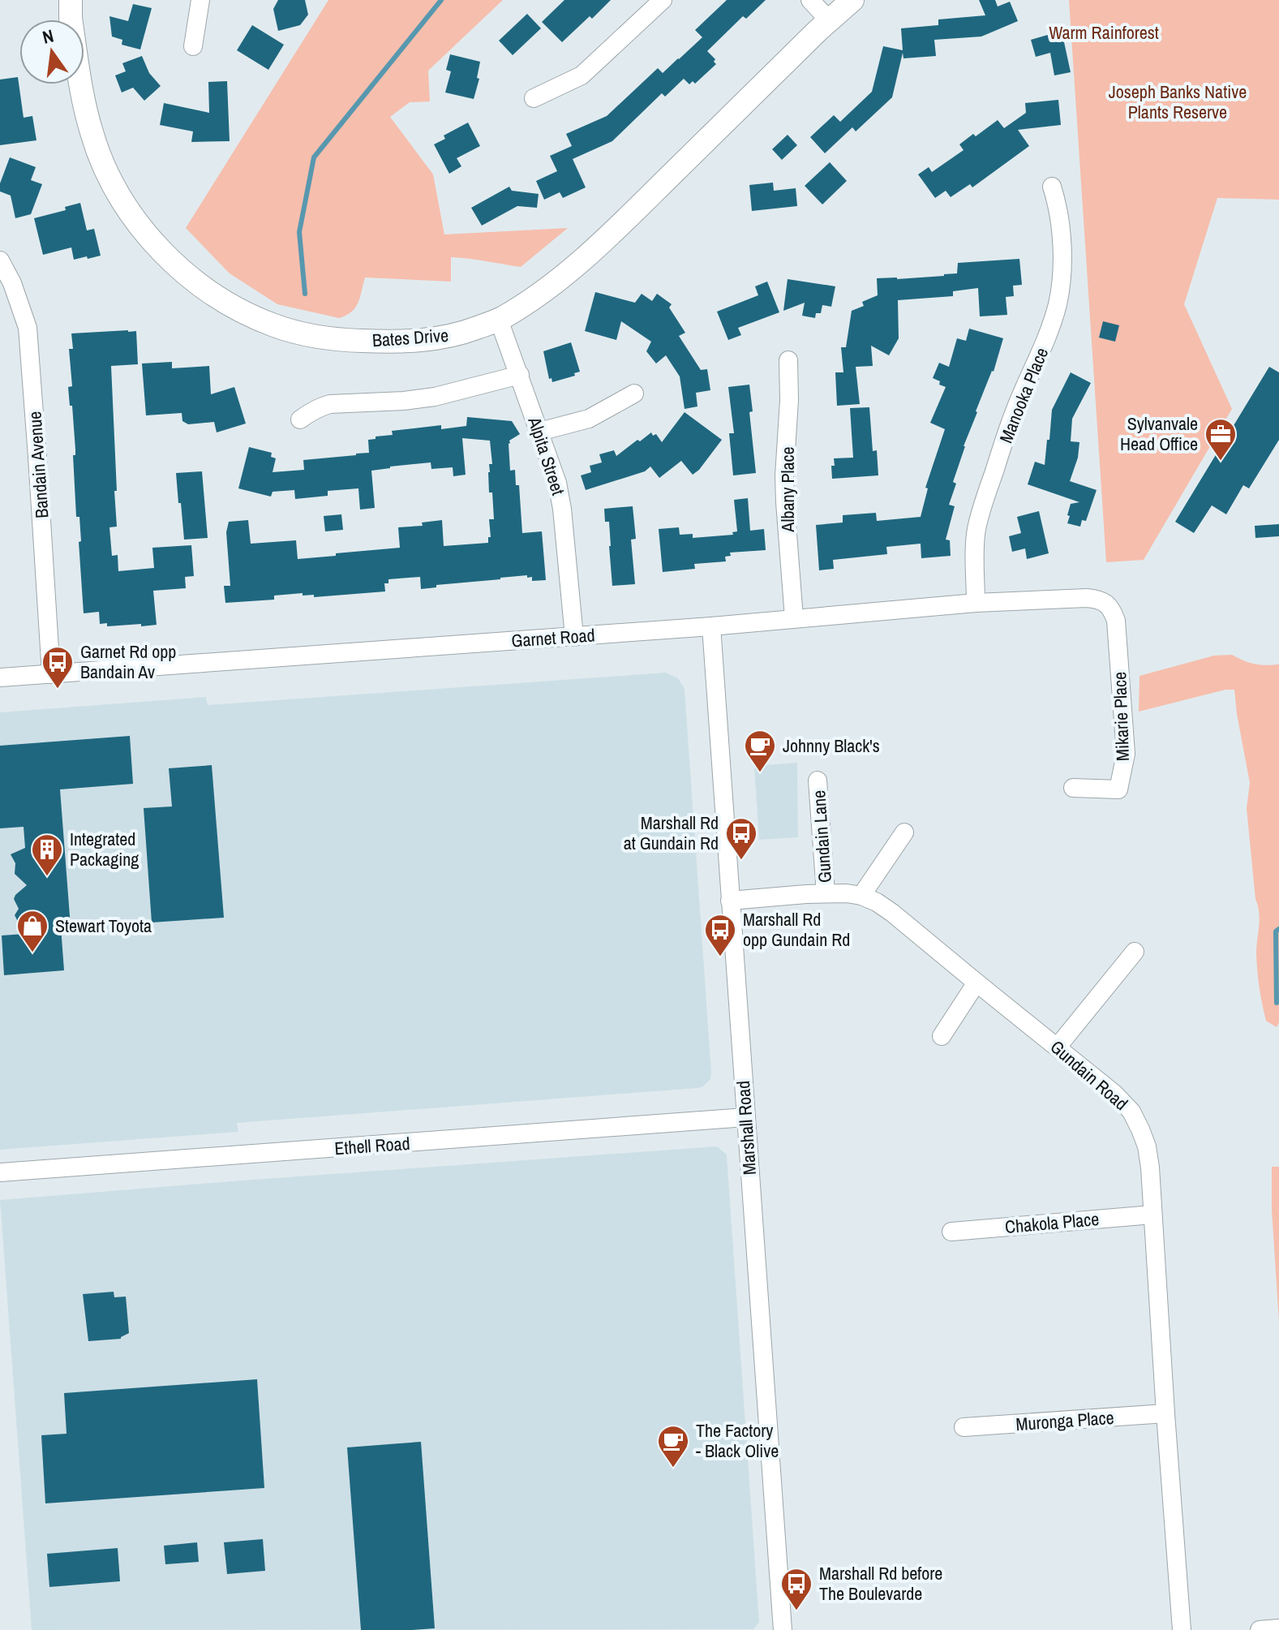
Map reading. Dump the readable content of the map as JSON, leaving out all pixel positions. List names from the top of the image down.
{
  "streets": {
    "main road": ["Bates Drive"],
    "street": [
      "Manooka Place",
      "Alpita Street",
      "Bandain Avenue",
      "Albany Place",
      "Garnet Road",
      "Mikarie Place",
      "Gundain Lane",
      "Gundain Road",
      "Marshall Road",
      "Ethell Road",
      "Chakola Place",
      "Muronga Place"
    ]
  },
  "crossings": [
    ["Bates Drive", "Alpita Street"],
    ["Manooka Place", "Garnet Road"],
    ["Alpita Street", "Garnet Road"],
    ["Bandain Avenue", "Garnet Road"],
    ["Albany Place", "Garnet Road"],
    ["Garnet Road", "Mikarie Place"],
    ["Garnet Road", "Marshall Road"],
    ["Gundain Lane", "Gundain Road"],
    ["Gundain Road", "Marshall Road"],
    ["Gundain Road", "Chakola Place"],
    ["Gundain Road", "Muronga Place"],
    ["Marshall Road", "Ethell Road"]
  ],
  "parks": ["Warm Rainforest", "Joseph Banks Native Plants Reserve"],
  "places": {
    "office": ["Sylvanvale Head Office"],
    "bus stop": [
      "Garnet Rd opp Bandain Av",
      "Marshall Rd at Gundain Rd",
      "Marshall Rd opp Gundain Rd",
      "Marshall Rd before The Boulevarde"
    ],
    "cafe": ["Johnny Black's", "The Factory - Black Olive"],
    "building": ["Integrated Packaging"],
    "shop": ["Stewart Toyota"]
  },
  "north": "top"
}
